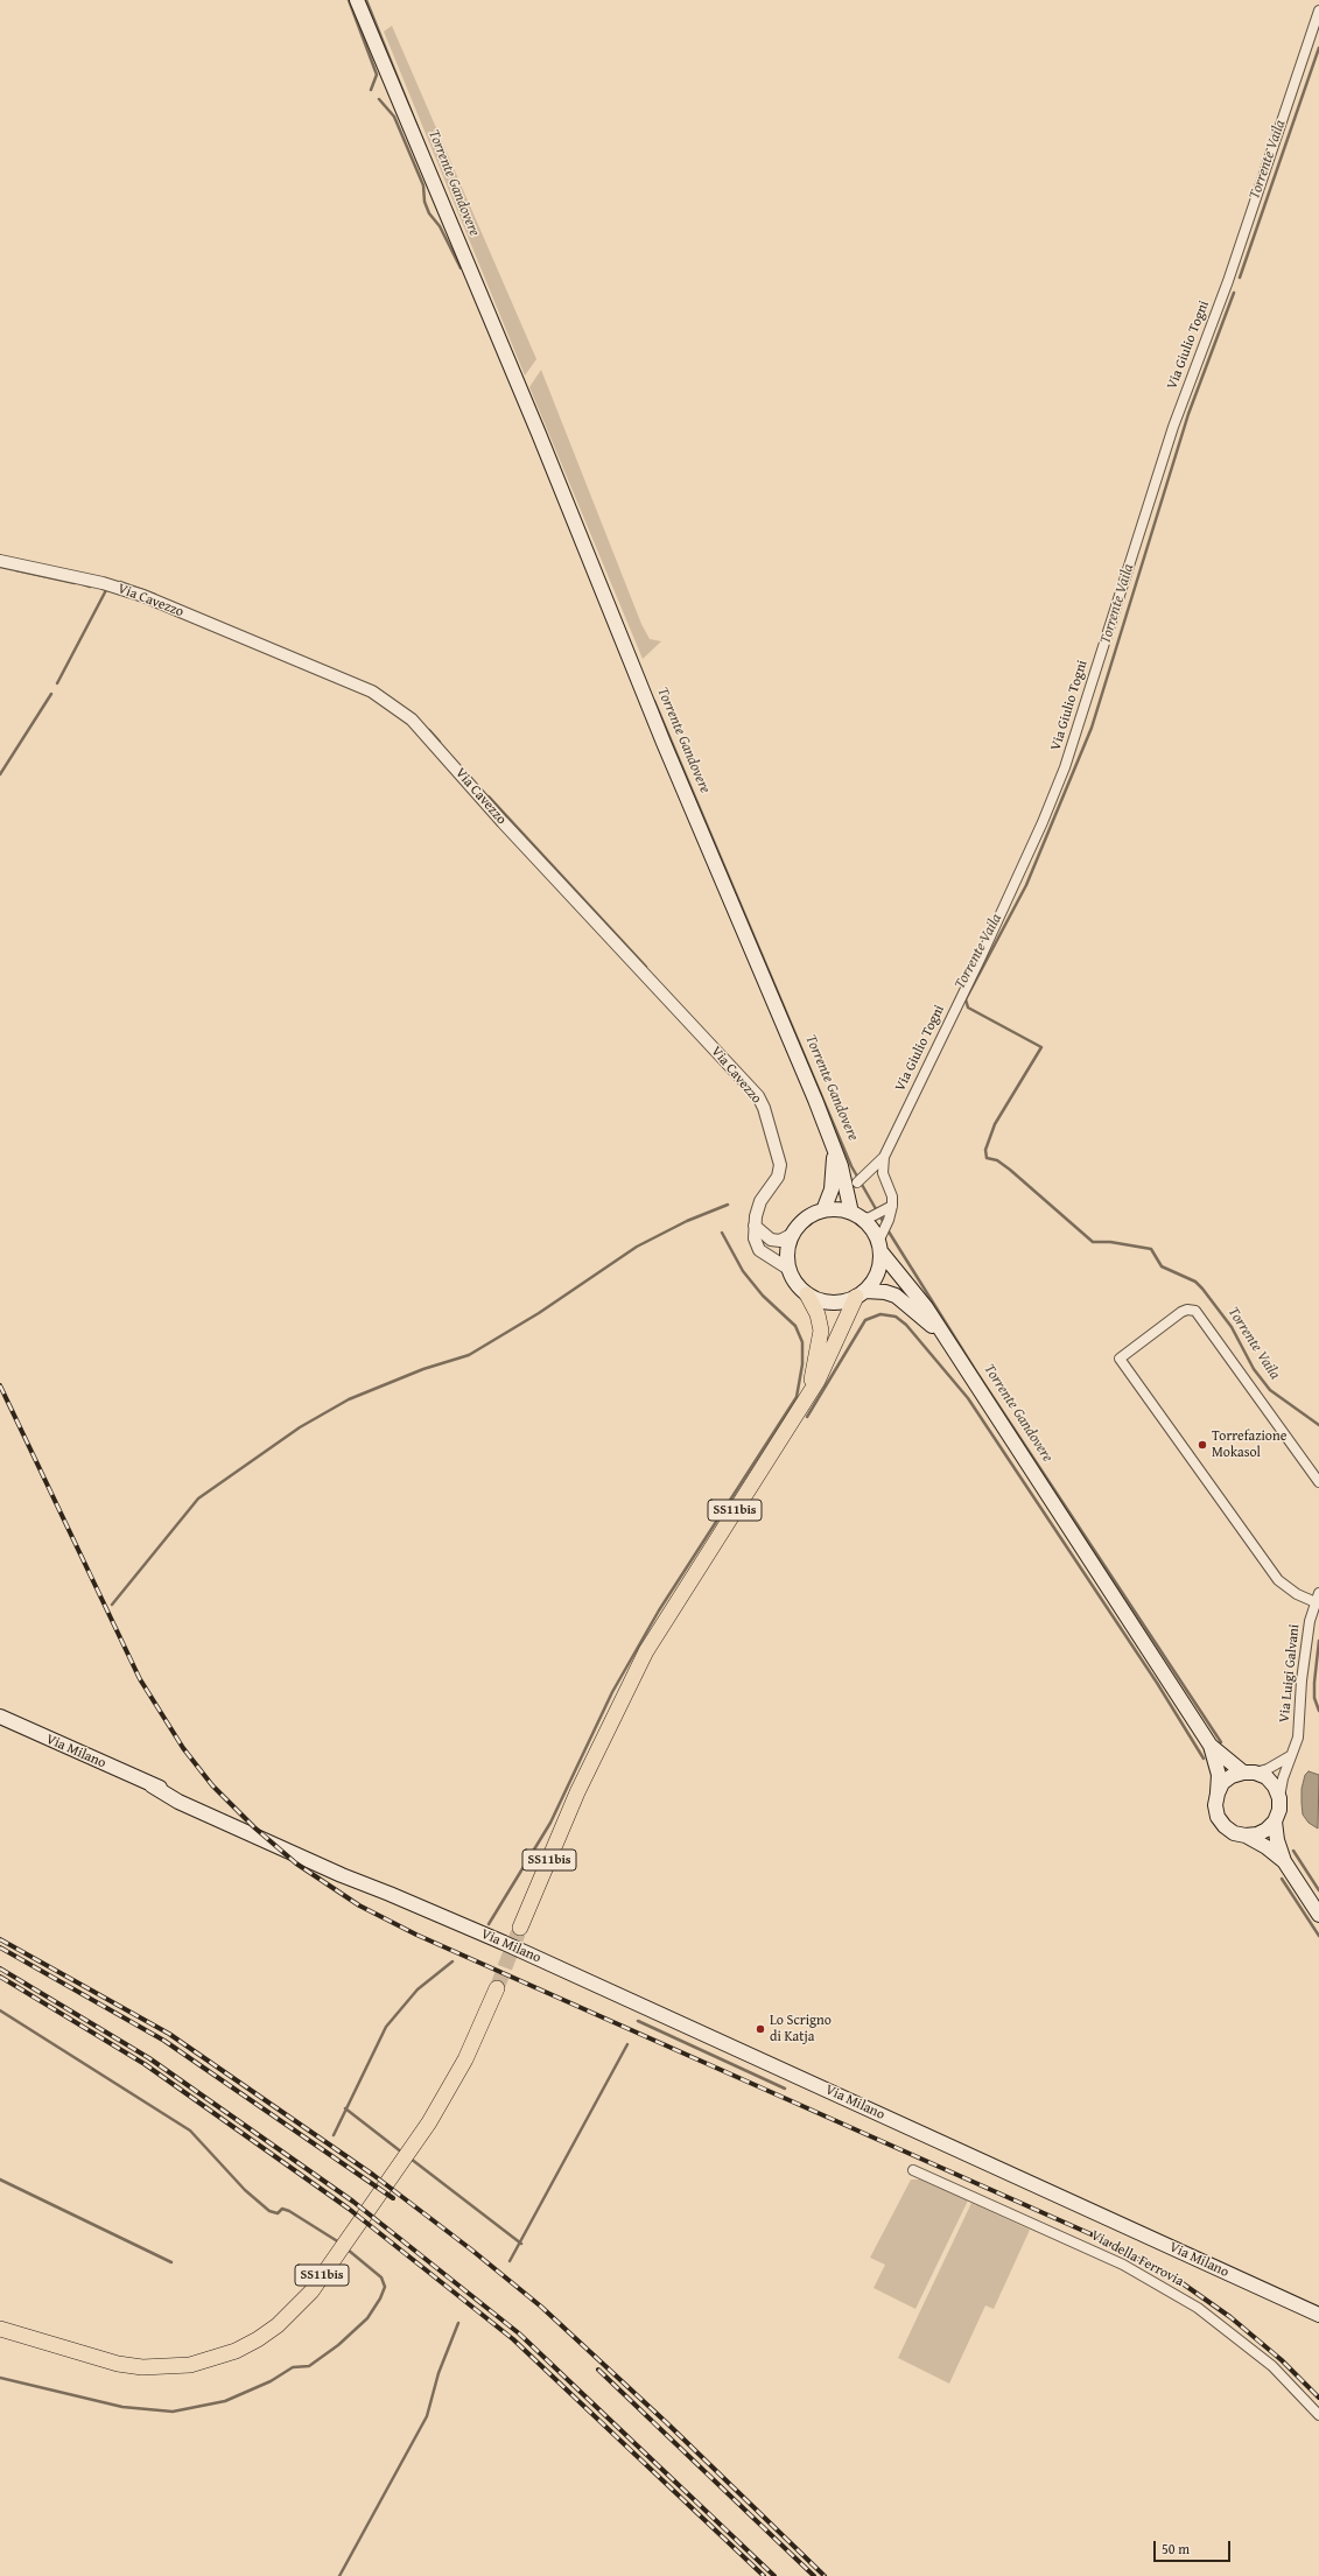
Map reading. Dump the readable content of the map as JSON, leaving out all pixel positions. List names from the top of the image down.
{
  "streets": {
    "main road": ["Via Cavezzo", "SS11bis", "Via Milano"],
    "street": ["Via Giulio Togni", "Via Luigi Galvani", "Via della Ferrovia"]
  },
  "crossings": [
    ["Via Cavezzo", "SS11bis"]
  ],
  "water": ["Torrente Vaila", "Torrente Gandovere"],
  "places": ["Torrefazione Mokasol", "Lo Scrigno di Katja"],
  "scale_bar": "50 m"
}
